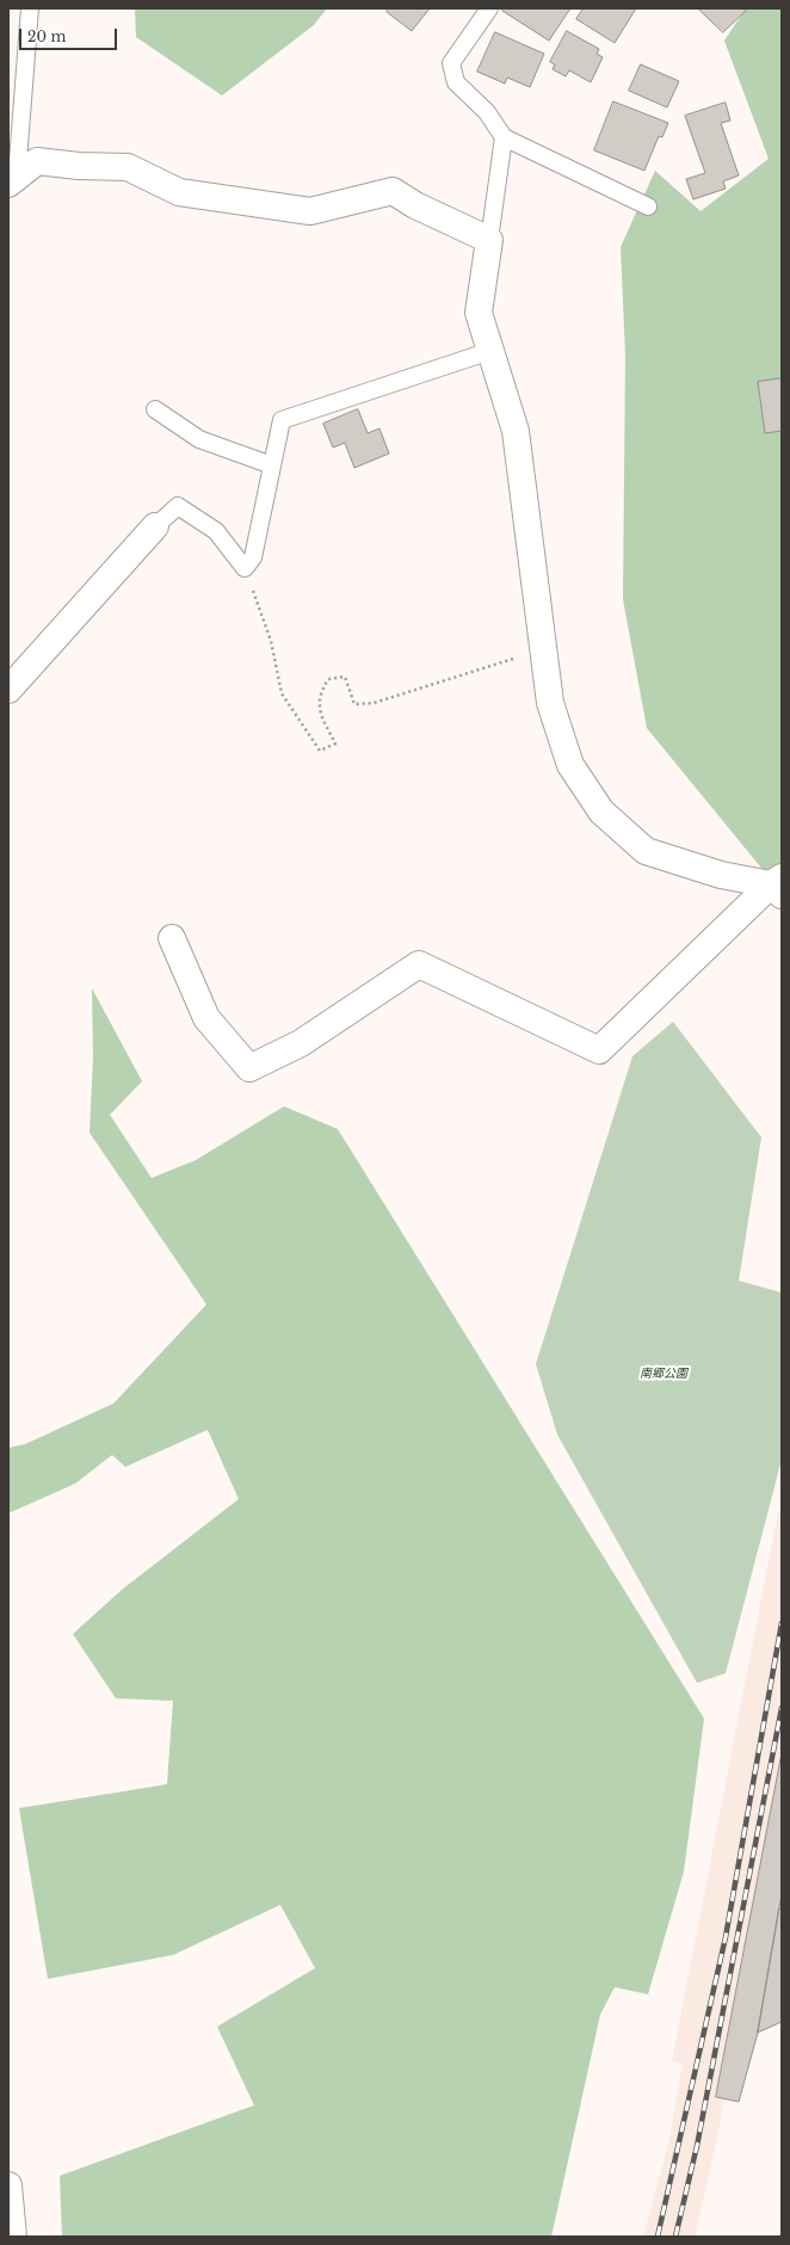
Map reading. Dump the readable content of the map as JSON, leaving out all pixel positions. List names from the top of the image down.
{
  "parks": ["南郷公園"],
  "scale_bar": "20 m"
}
